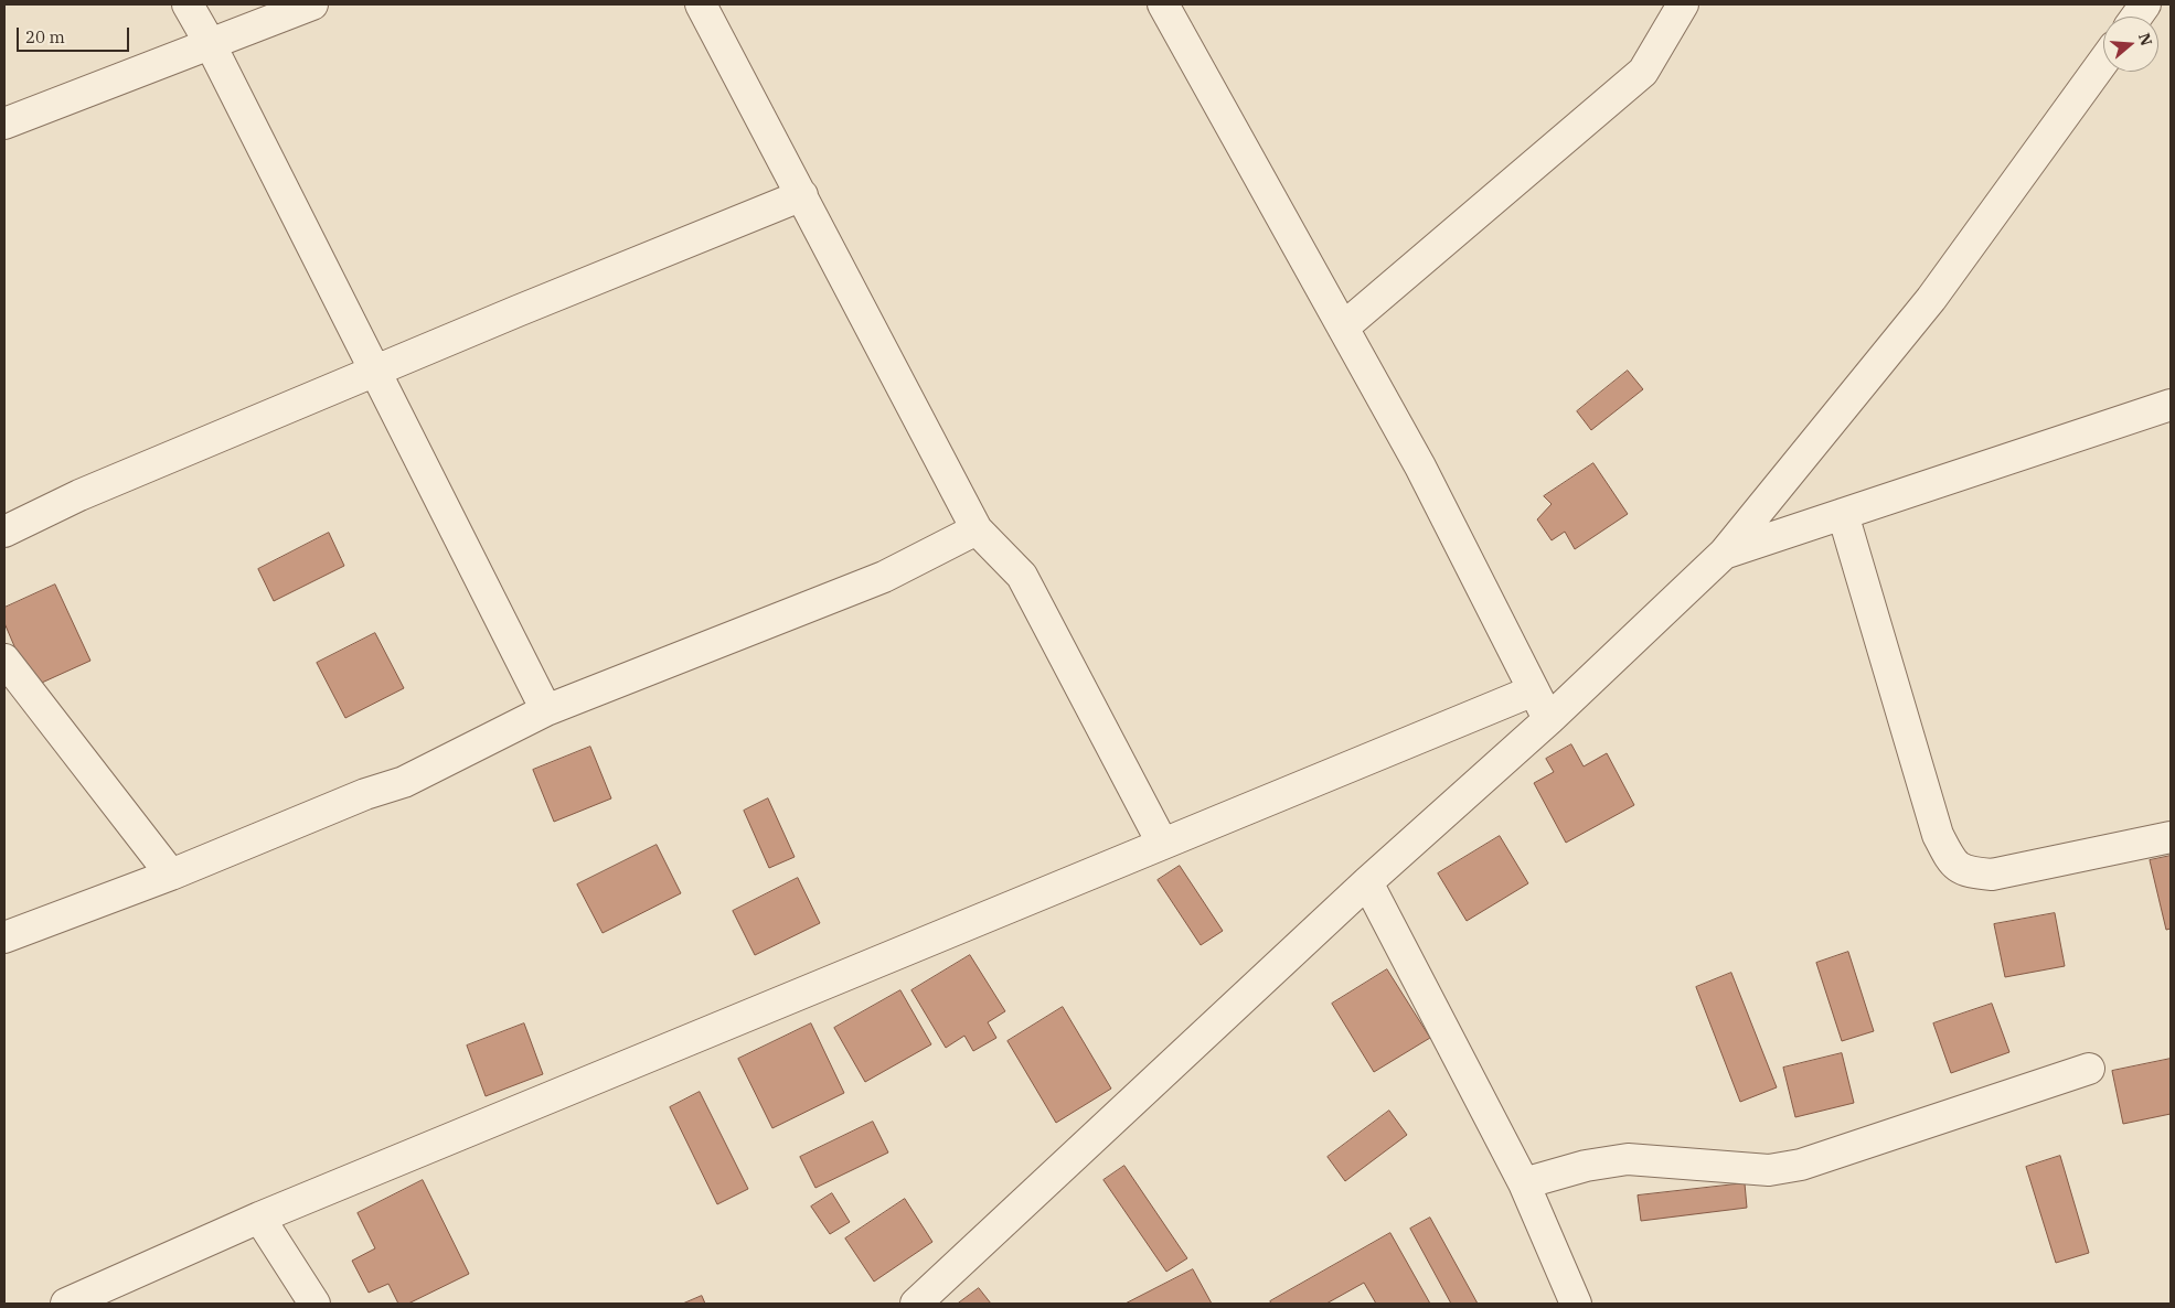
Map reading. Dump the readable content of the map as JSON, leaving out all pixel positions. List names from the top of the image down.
{
  "scale_bar": "20 m",
  "north": "right"
}
